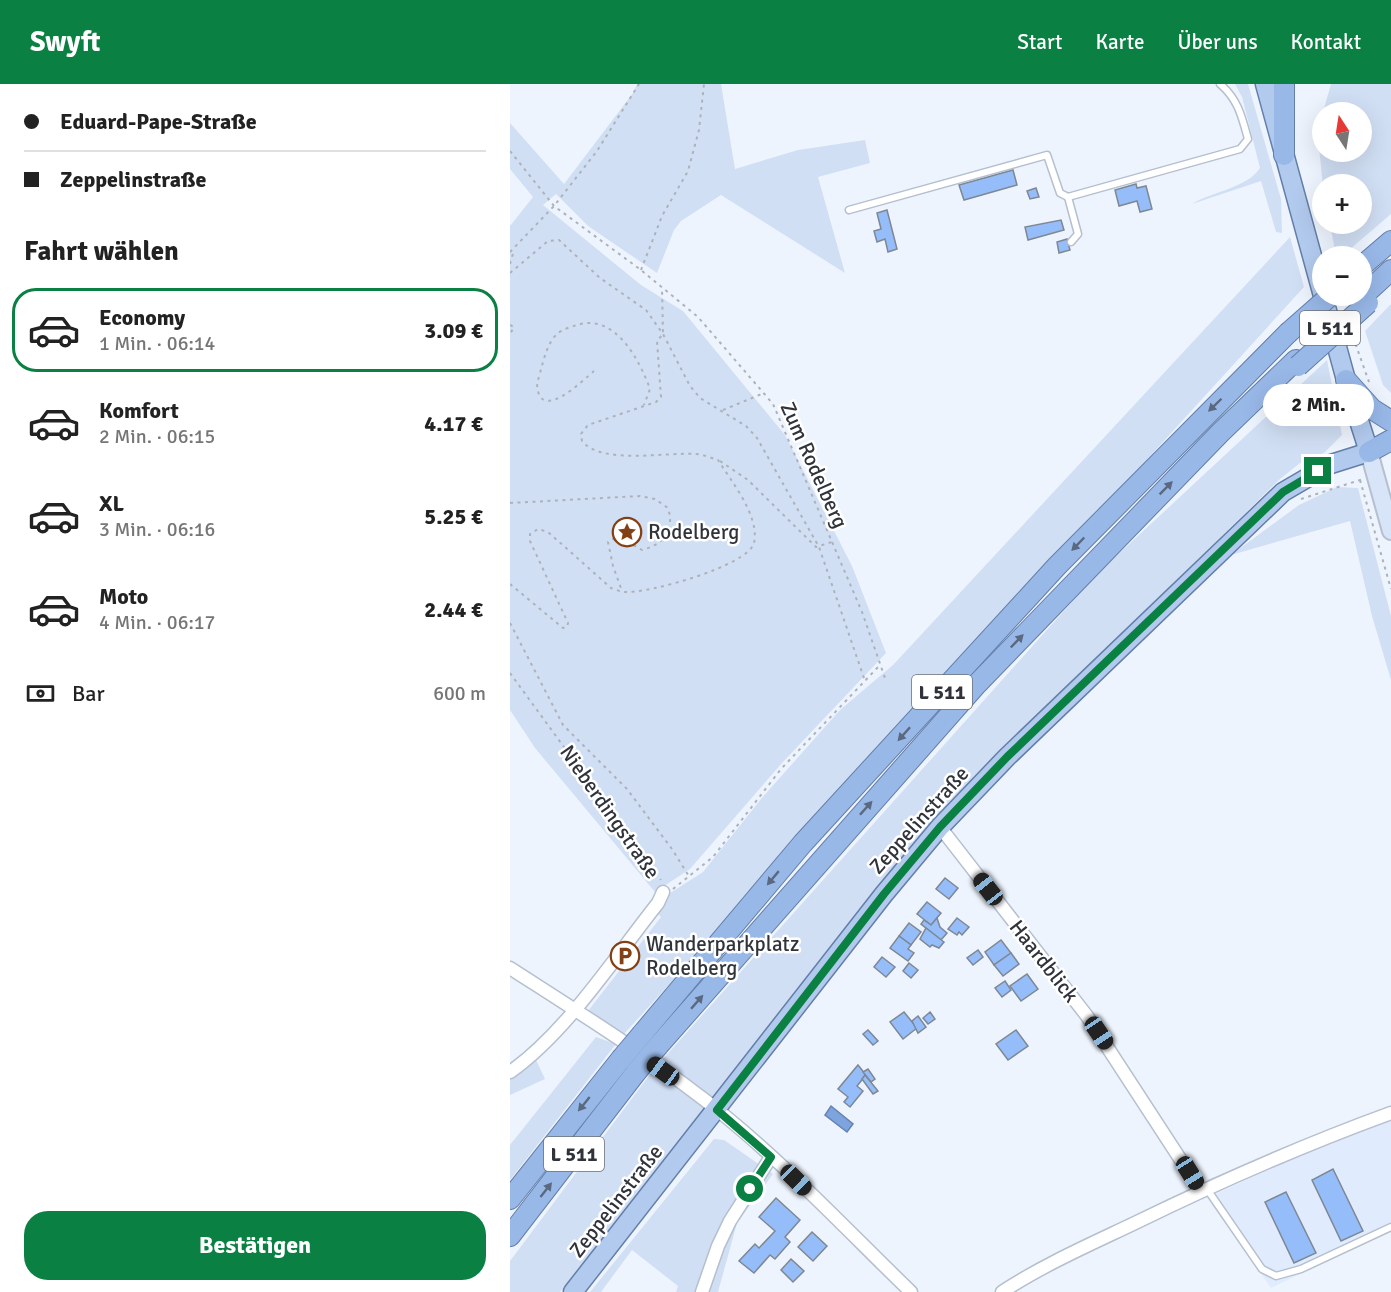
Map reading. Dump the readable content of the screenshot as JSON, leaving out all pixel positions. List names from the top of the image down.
{
  "streets": {
    "highway": ["L 511"],
    "main road": ["Zeppelinstraße"],
    "street": ["Nieberdingstraße", "Haardblick"],
    "path": ["Zum Rodelberg"]
  },
  "crossings": [
    ["Zeppelinstraße", "Haardblick"]
  ],
  "places": {
    "place": ["Rodelberg"],
    "parking": ["Wanderparkplatz Rodelberg"]
  },
  "north": "top",
  "page": {
    "header": "Swyft",
    "nav": [
      "Start",
      "Karte",
      "Über uns",
      "Kontakt"
    ],
    "banner": ["Eduard-Pape-Straße", "Zeppelinstraße"],
    "map_buttons": ["+", "−"],
    "heading": "Fahrt wählen",
    "list": [
      {
        "name": "Economy",
        "note": "1 Min. · 06:14",
        "value": "3.09 €"
      },
      {
        "name": "Komfort",
        "note": "2 Min. · 06:15",
        "value": "4.17 €"
      },
      {
        "name": "XL",
        "note": "3 Min. · 06:16",
        "value": "5.25 €"
      },
      {
        "name": "Moto",
        "note": "4 Min. · 06:17",
        "value": "2.44 €"
      }
    ],
    "bubble": "2 Min.",
    "pay": ["Bar", "600 m"],
    "buttons": "Bestätigen"
  }
}
